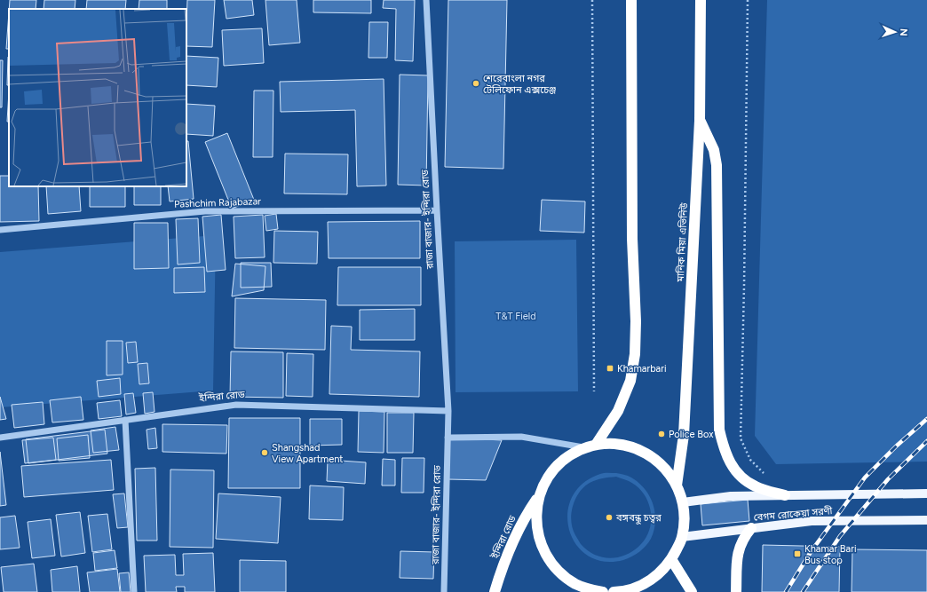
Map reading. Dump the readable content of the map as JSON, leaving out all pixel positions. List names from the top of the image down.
{
  "streets": {
    "highway": ["মানিক মিয়া এভিনিউ", "ইন্দিরা রোড"],
    "main road": ["বেগম রোকেয়া সরণী"],
    "street": ["Pashchim Rajabazar", "রাজা বাজার- ইন্দিরা রোড"]
  },
  "crossings": [
    ["Pashchim Rajabazar", "রাজা বাজার- ইন্দিরা রোড"],
    ["রাজা বাজার- ইন্দিরা রোড", "ইন্দিরা রোড"]
  ],
  "parks": ["T&T Field"],
  "places": {
    "other": [
      "শেরেবাংলা নগর টেলিফোন এক্সচেঞ্জ",
      "Police Box",
      "Shangshad View Apartment",
      "বঙ্গবন্ধু চত্বর"
    ],
    "transit": ["Khamarbari", "Khamar Bari Bus stop"]
  },
  "north": "right"
}
